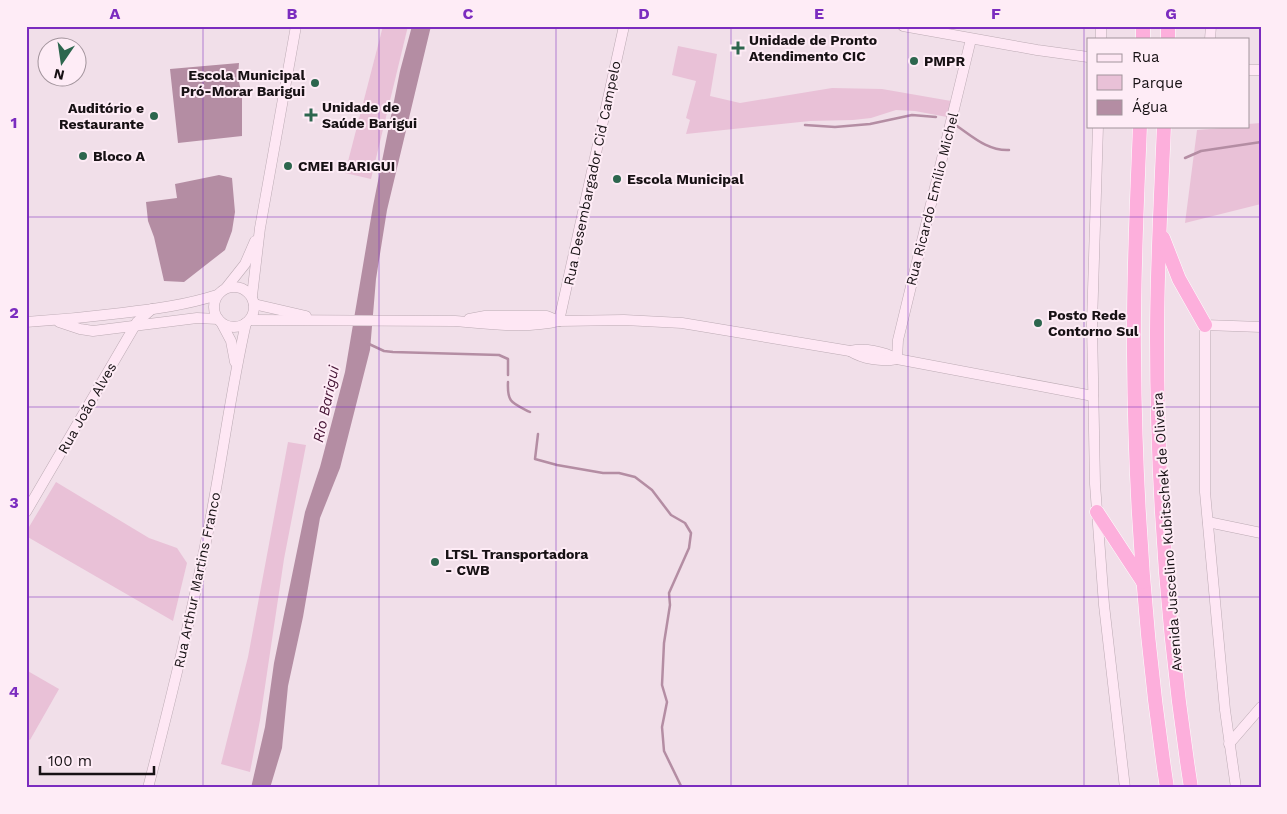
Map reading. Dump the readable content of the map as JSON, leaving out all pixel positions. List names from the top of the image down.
{
  "streets": {
    "highway": ["Avenida Juscelino Kubitschek de Oliveira"],
    "street": [
      "Rua Desembargador Cid Campelo",
      "Rua Ricardo Emílio Michel",
      "Rua João Alves",
      "Rua Arthur Martins Franco"
    ]
  },
  "water": ["Rio Barigui"],
  "places": {
    "health": ["Unidade de Pronto Atendimento CIC", "Unidade de Saúde Barigui"],
    "other": [
      "PMPR",
      "Escola Municipal Pró-Morar Barigui",
      "Auditório e Restaurante",
      "Bloco A",
      "CMEI BARIGUI",
      "Escola Municipal",
      "Posto Rede Contorno Sul",
      "LTSL Transportadora - CWB"
    ]
  },
  "legend": ["Rua", "Parque", "Água"],
  "scale_bar": "100 m",
  "north": "bottom",
  "grid": {
    "columns": [
      "A",
      "B",
      "C",
      "D",
      "E",
      "F",
      "G"
    ],
    "rows": [
      "1",
      "2",
      "3",
      "4"
    ]
  }
}
